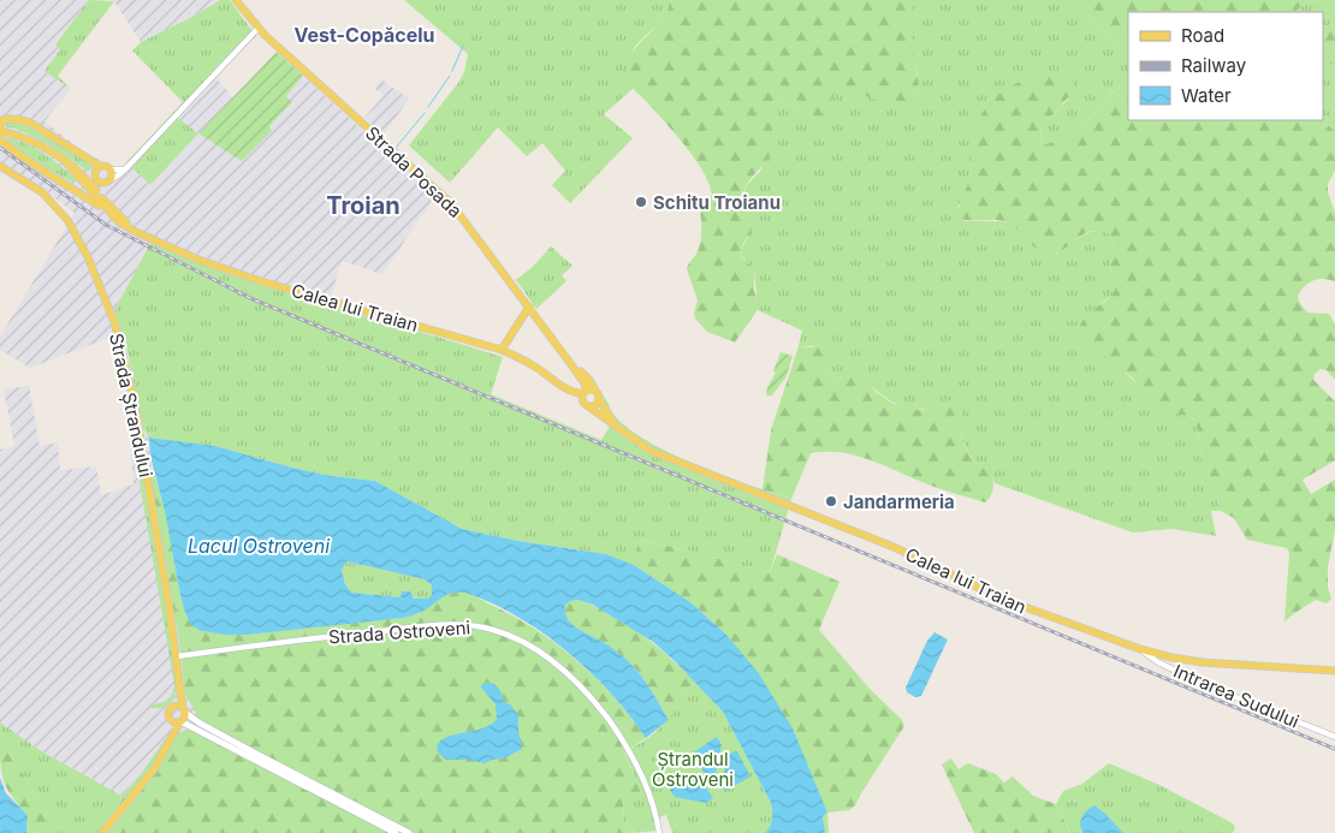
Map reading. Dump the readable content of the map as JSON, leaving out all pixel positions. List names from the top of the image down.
{
  "streets": {
    "main road": ["Strada Posada", "Calea lui Traian", "Strada Ștrandului"],
    "street": ["Strada Ostroveni", "Intrarea Sudului"]
  },
  "crossings": [
    ["Strada Posada", "Calea lui Traian"],
    ["Calea lui Traian", "Intrarea Sudului"],
    ["Strada Ștrandului", "Strada Ostroveni"]
  ],
  "districts": ["Vest-Copăcelu", "Troian"],
  "water": ["Lacul Ostroveni"],
  "parks": ["Ștrandul Ostroveni"],
  "places": ["Schitu Troianu", "Jandarmeria"],
  "legend": ["Road", "Railway", "Water"]
}
